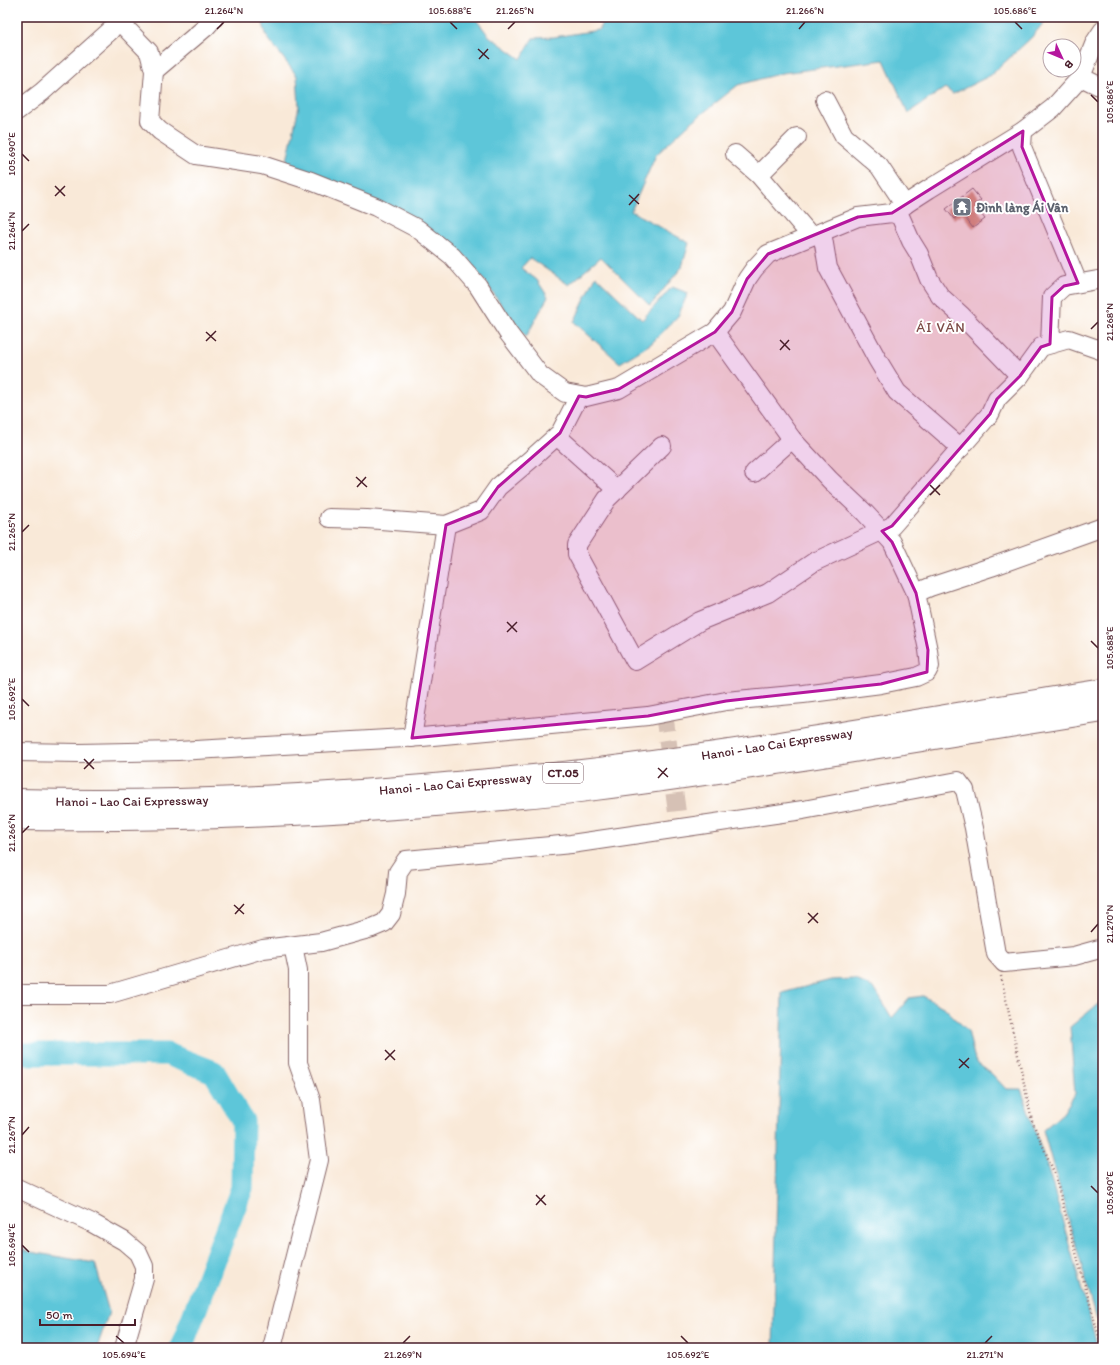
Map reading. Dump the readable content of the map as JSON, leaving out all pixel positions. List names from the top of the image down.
{
  "streets": {
    "highway": ["Hanoi - Lao Cai Expressway", "CT.05"]
  },
  "districts": ["ÁI VĂN"],
  "places": {
    "temple": ["Đình làng Ái Vân"]
  },
  "scale_bar": "50 m",
  "north": "bottom right",
  "coordinates": [
    "21.264°N",
    "105.688°E",
    "21.265°N",
    "21.266°N",
    "105.686°E",
    "105.690°E",
    "21.268°N",
    "105.692°E",
    "21.270°N",
    "21.267°N",
    "105.694°E",
    "21.269°N",
    "21.271°N"
  ]
}
